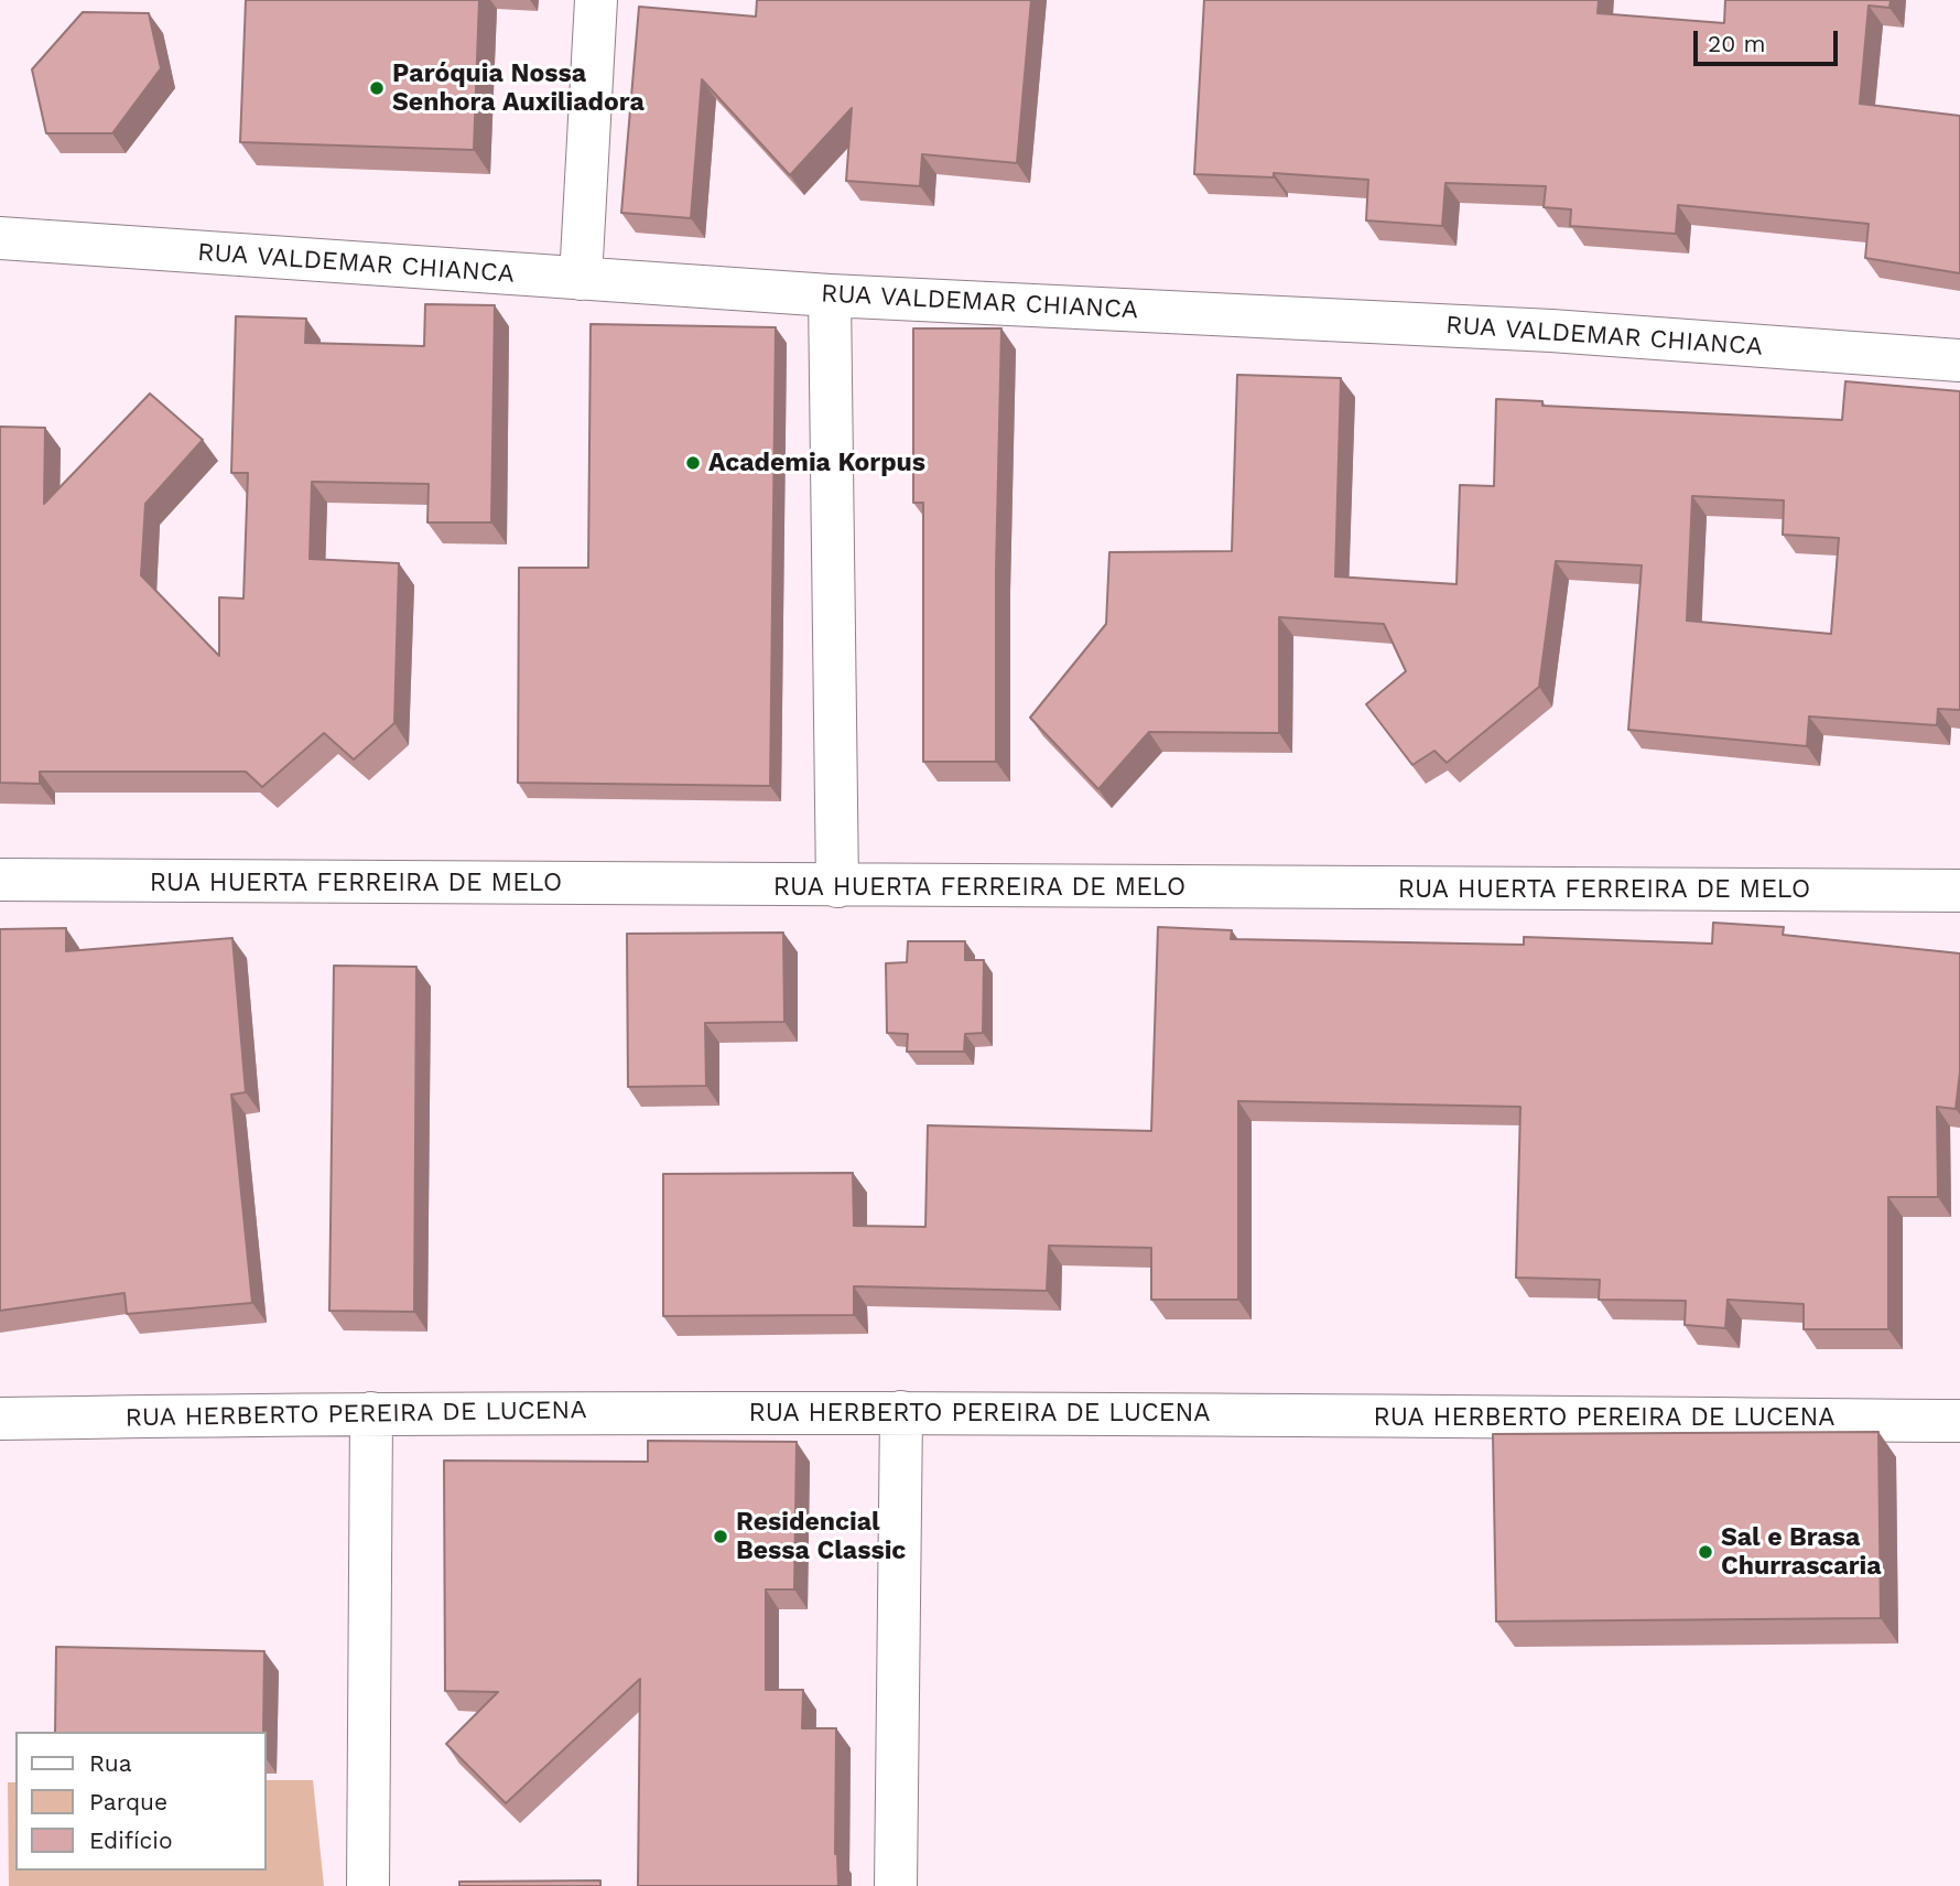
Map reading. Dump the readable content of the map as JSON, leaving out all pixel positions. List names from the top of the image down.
{
  "streets": {
    "street": ["RUA VALDEMAR CHIANCA", "RUA HUERTA FERREIRA DE MELO", "RUA HERBERTO PEREIRA DE LUCENA"]
  },
  "places": [
    "Paróquia Nossa Senhora Auxiliadora",
    "Academia Korpus",
    "Residencial Bessa Classic",
    "Sal e Brasa Churrascaria"
  ],
  "legend": ["Rua", "Parque", "Edifício"],
  "scale_bar": "20 m"
}
